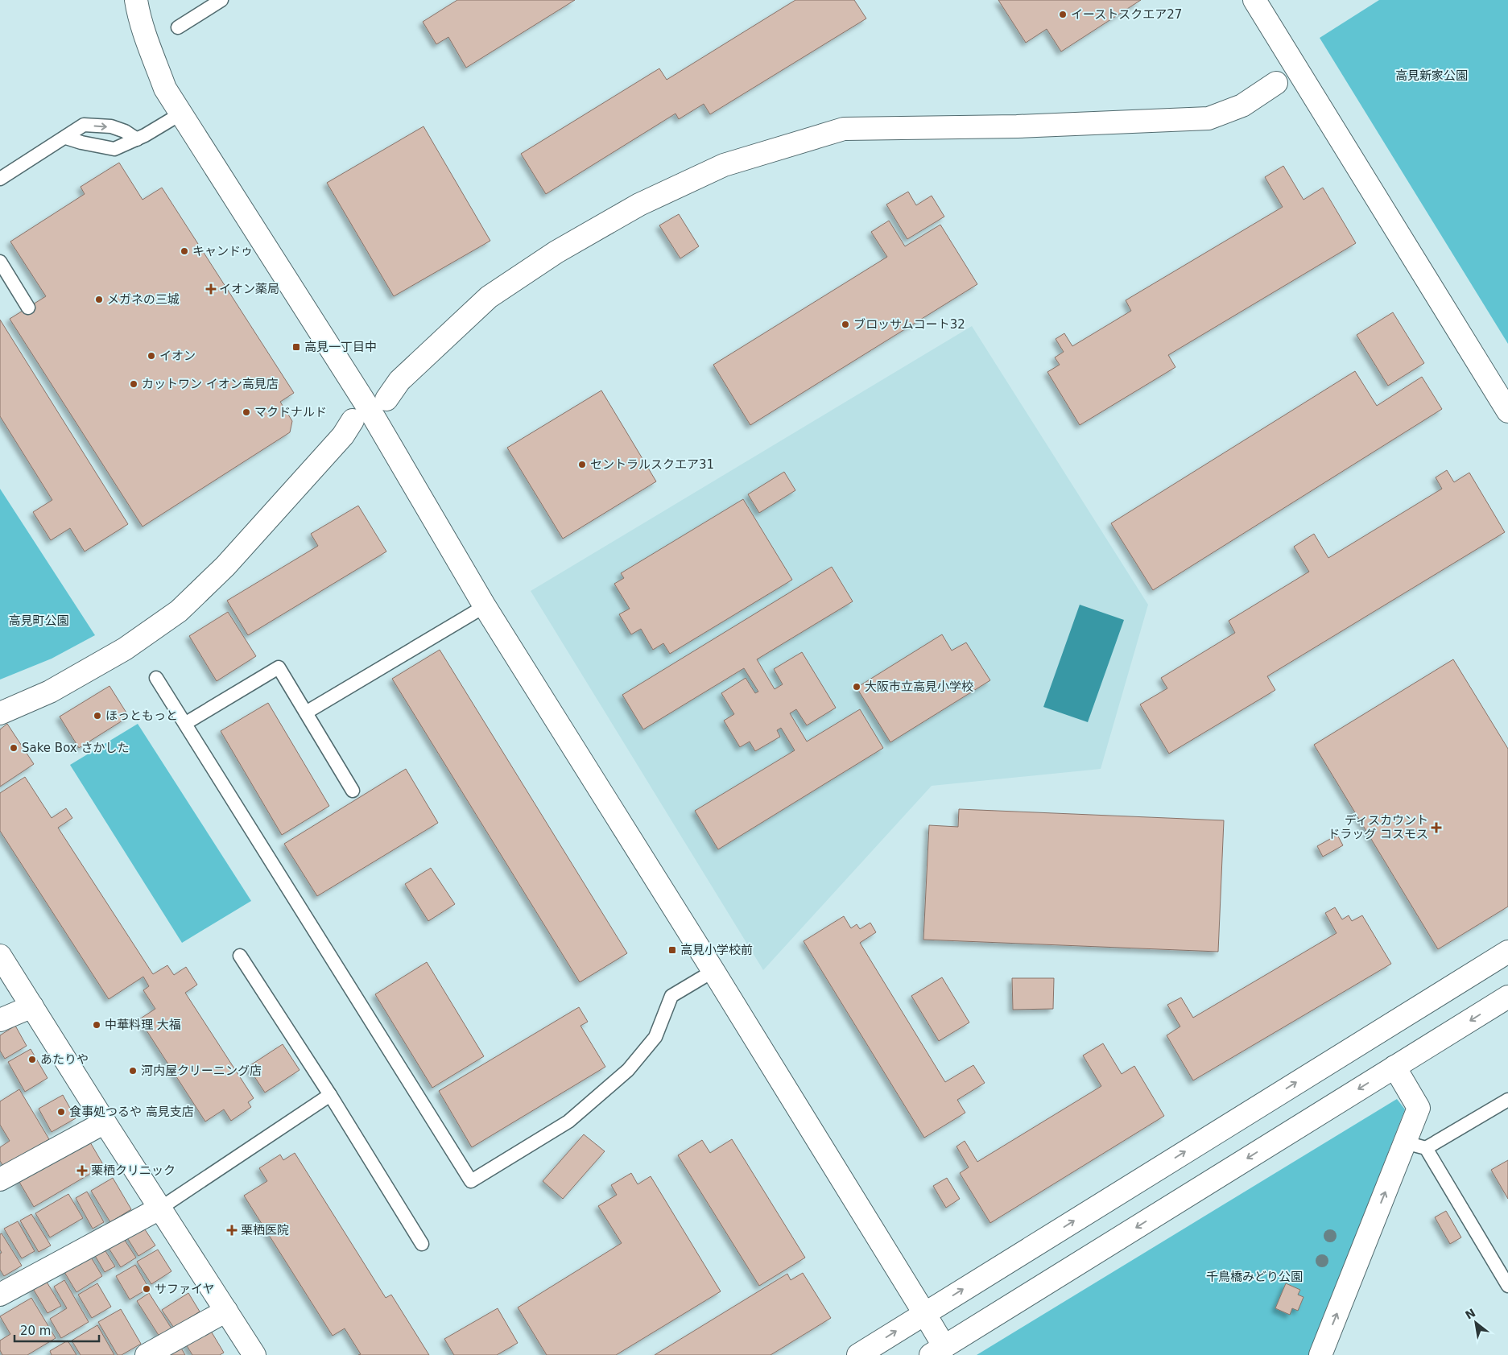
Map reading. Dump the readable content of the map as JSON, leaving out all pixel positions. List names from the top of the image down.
{
  "parks": ["高見新家公園", "高見町公園", "千鳥橋みどり公園"],
  "places": {
    "other": [
      "イーストスクエア27",
      "キャンドゥ",
      "メガネの三城",
      "ブロッサムコート32",
      "イオン",
      "カットワン イオン高見店",
      "マクドナルド",
      "セントラルスクエア31",
      "大阪市立高見小学校",
      "ほっともっと",
      "Sake Box さかした",
      "中華料理 大福",
      "あたりや",
      "河内屋クリーニング店",
      "食事処つるや 高見支店",
      "サファイヤ"
    ],
    "health": [
      "イオン薬局",
      "ディスカウント ドラッグ コスモス",
      "栗栖クリニック",
      "栗栖医院"
    ],
    "transit": ["高見一丁目中", "高見小学校前"]
  },
  "scale_bar": "20 m",
  "north": "top left"
}
